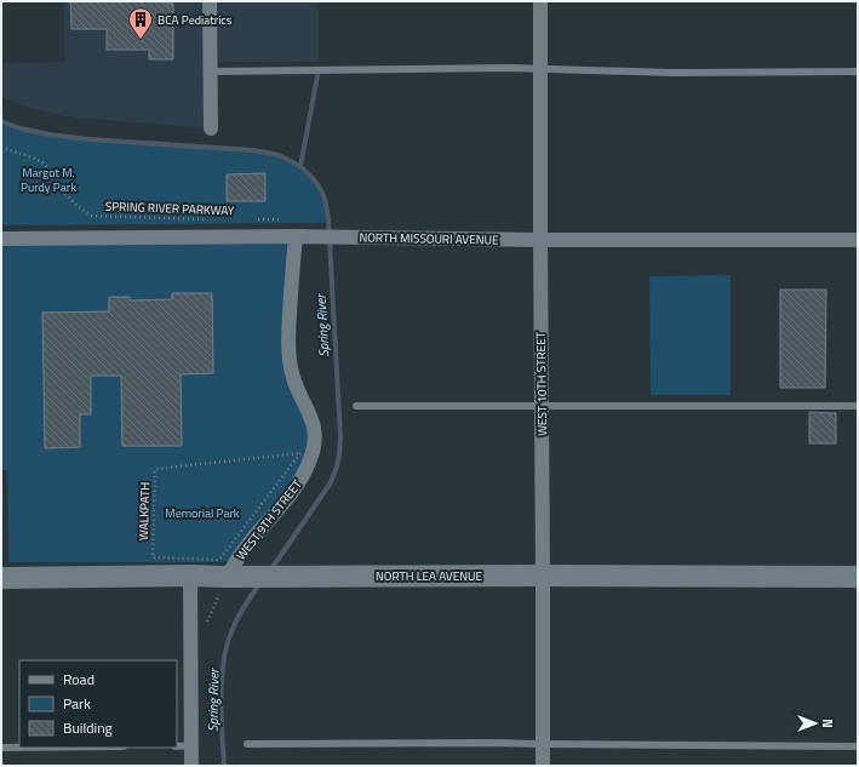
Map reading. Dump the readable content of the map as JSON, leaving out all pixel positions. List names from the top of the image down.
{
  "streets": {
    "street": [
      "NORTH MISSOURI AVENUE",
      "WEST 10TH STREET",
      "WEST 9TH STREET",
      "NORTH LEA AVENUE"
    ],
    "path": ["SPRING RIVER PARKWAY", "WALKPATH"]
  },
  "crossings": [
    ["SPRING RIVER PARKWAY", "NORTH MISSOURI AVENUE"],
    ["SPRING RIVER PARKWAY", "WEST 9TH STREET"],
    ["NORTH MISSOURI AVENUE", "WEST 10TH STREET"],
    ["NORTH MISSOURI AVENUE", "WEST 9TH STREET"],
    ["WEST 10TH STREET", "NORTH LEA AVENUE"],
    ["WEST 9TH STREET", "NORTH LEA AVENUE"]
  ],
  "water": ["Spring River"],
  "parks": ["Margot M. Purdy Park", "Memorial Park"],
  "places": {
    "building": ["BCA Pediatrics"]
  },
  "legend": ["Road", "Park", "Building"],
  "north": "right"
}
